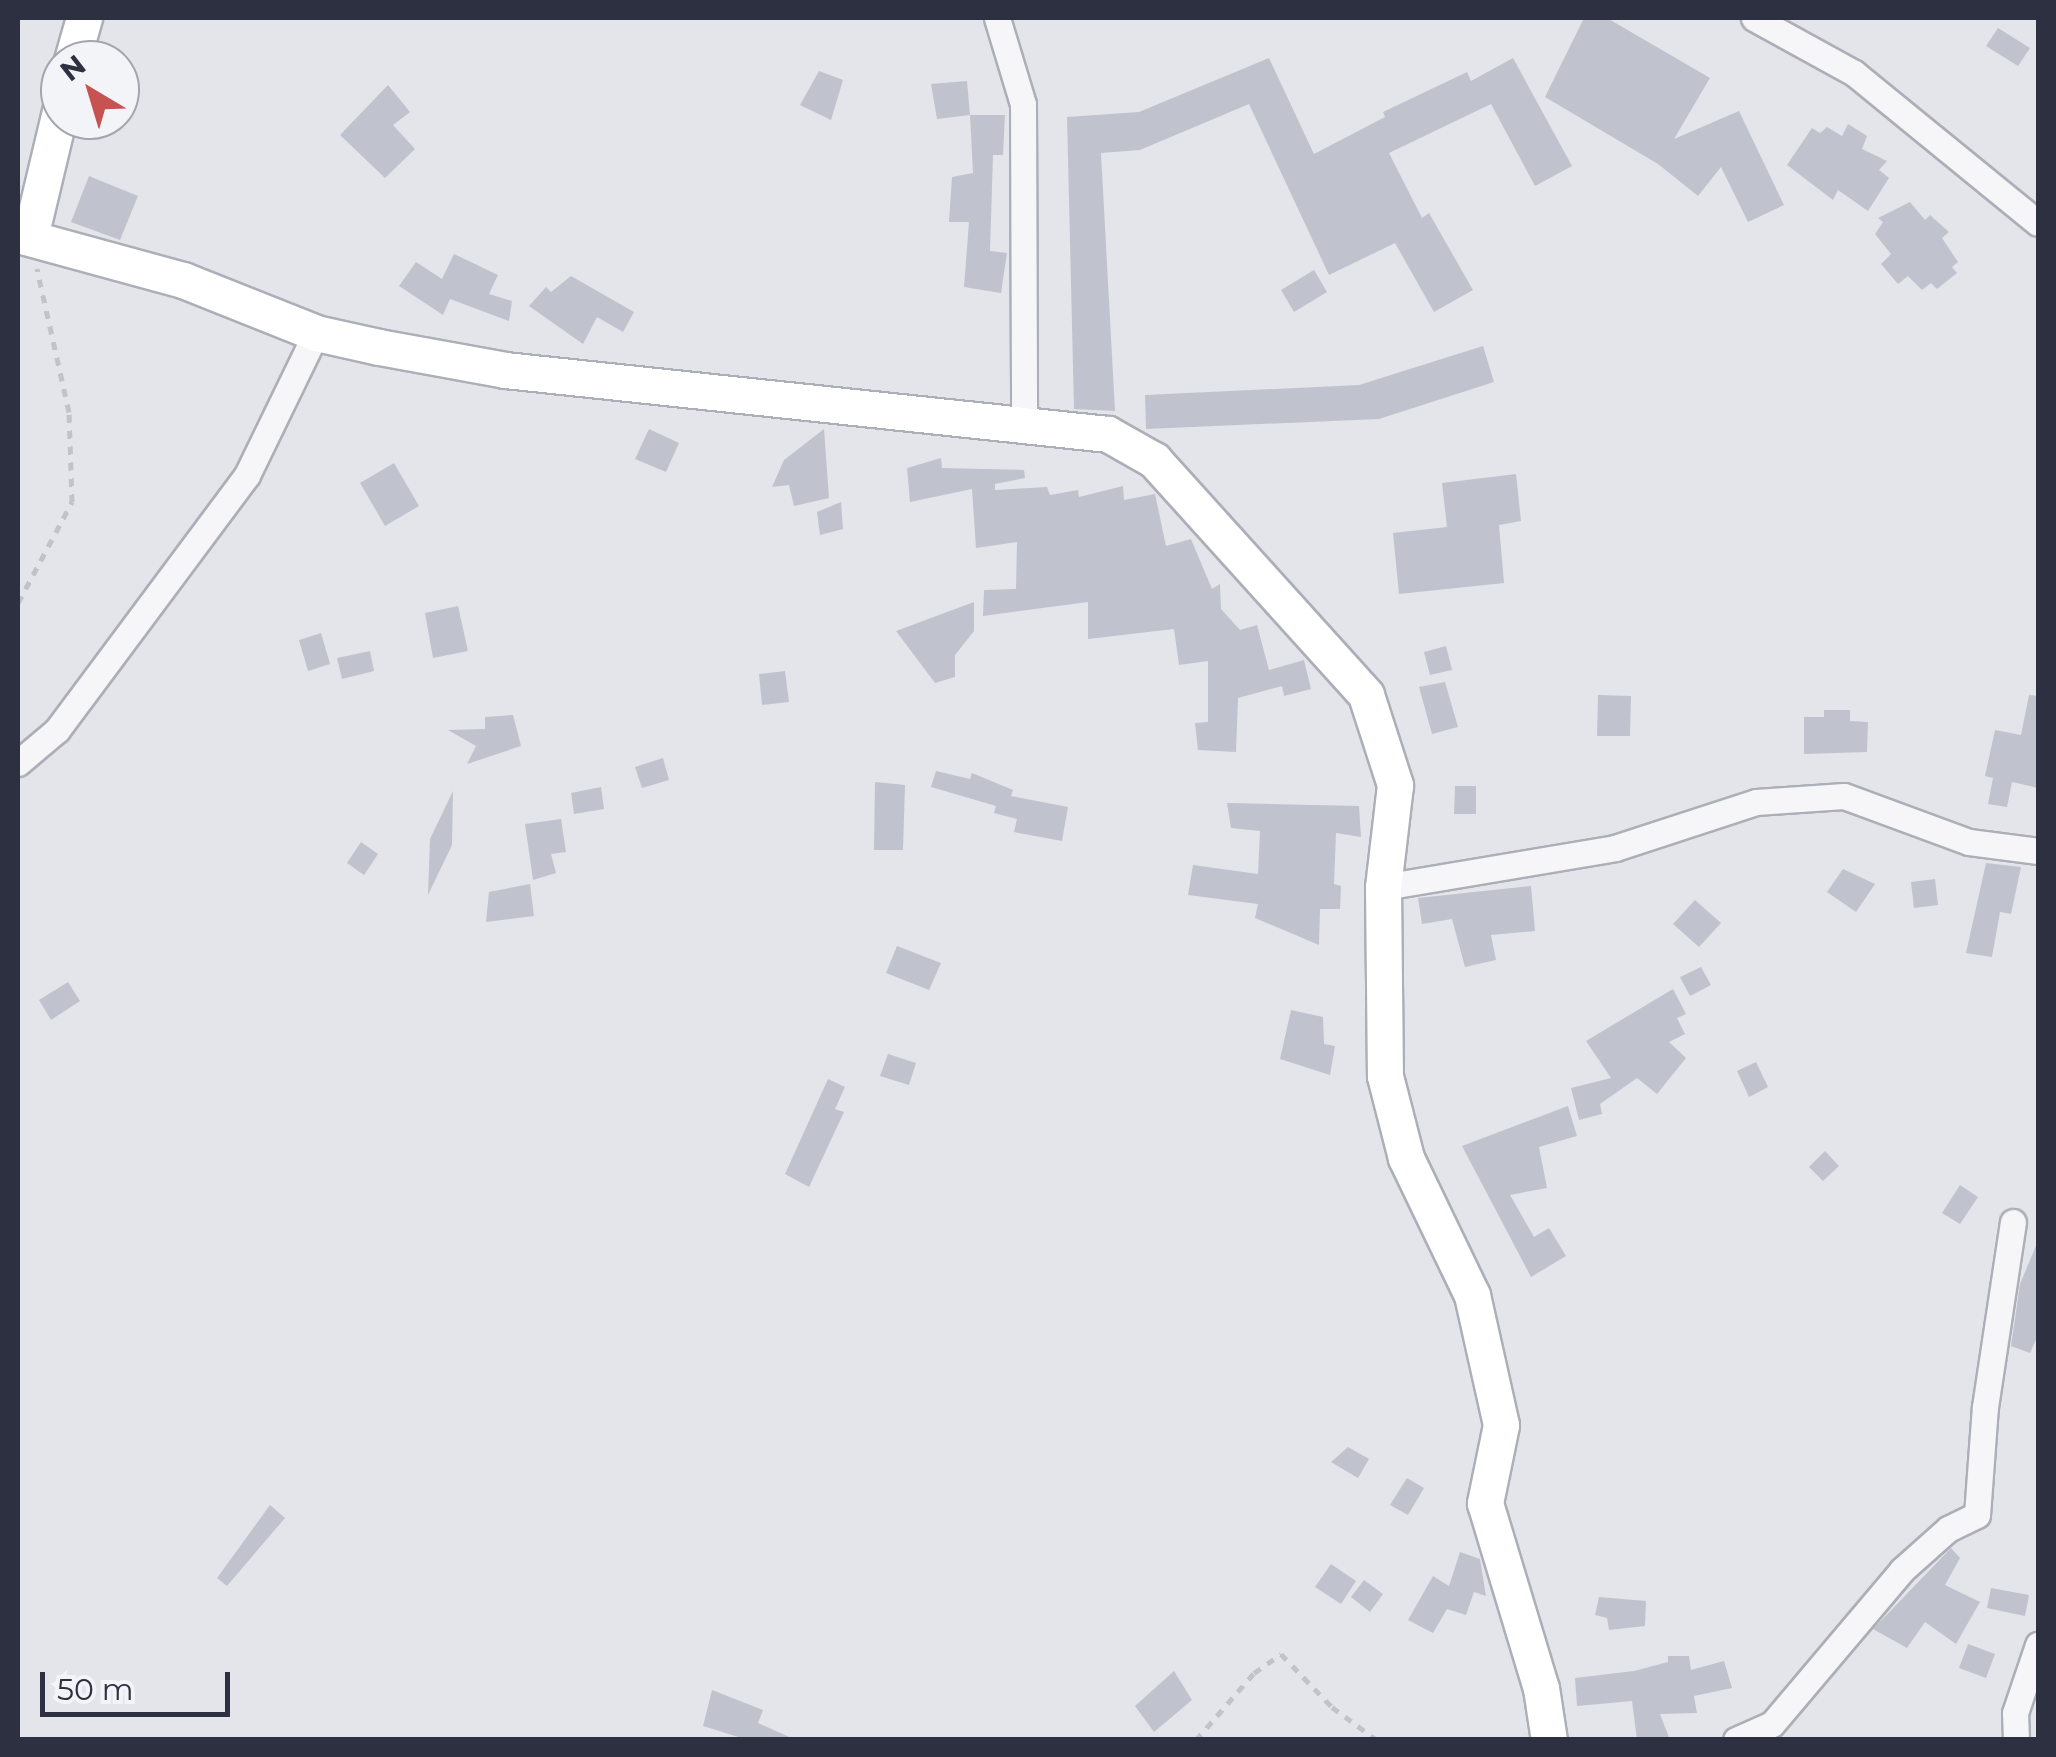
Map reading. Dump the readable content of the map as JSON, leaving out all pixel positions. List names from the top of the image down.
{
  "scale_bar": "50 m",
  "north": "top left"
}
